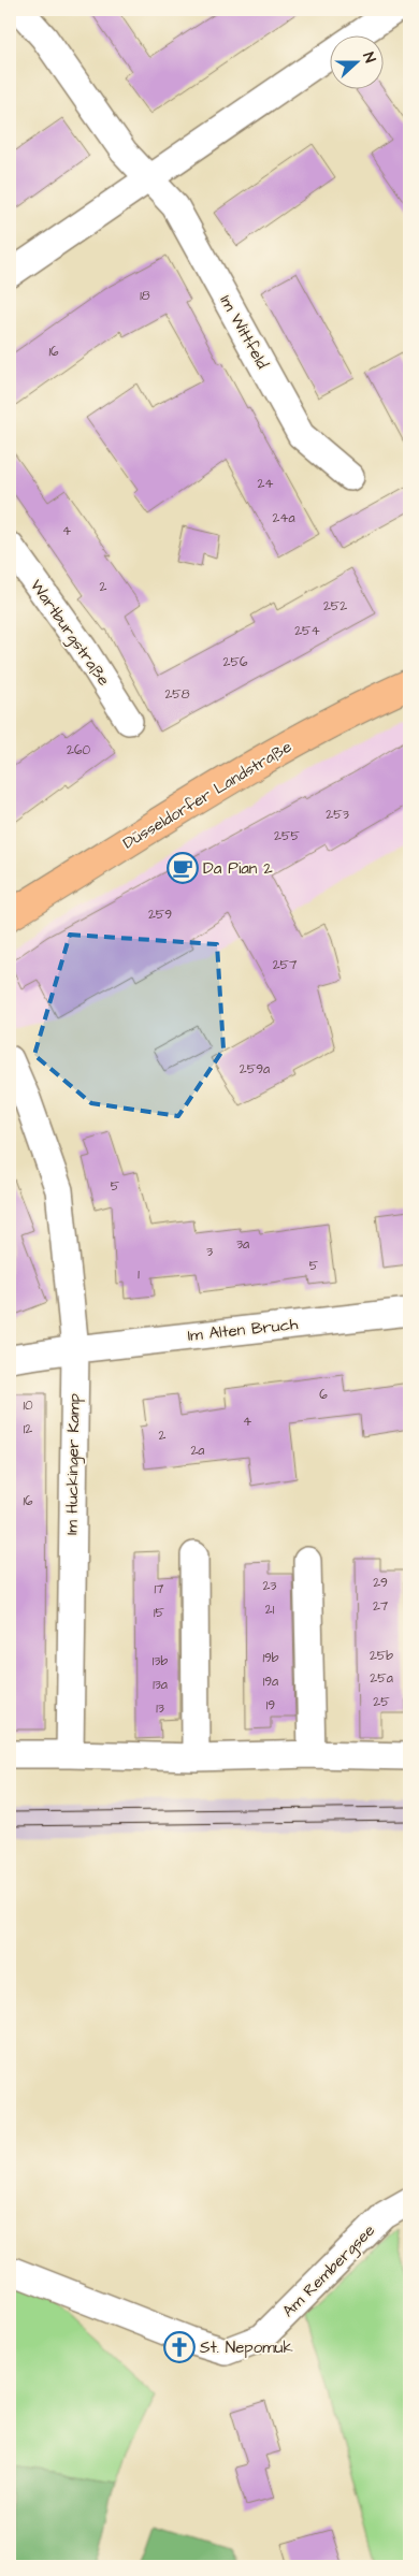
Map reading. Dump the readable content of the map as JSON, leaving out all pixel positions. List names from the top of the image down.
{
  "streets": {
    "main road": ["Düsseldorfer Landstraße"],
    "street": [
      "Im Wittfeld",
      "Wartburgstraße",
      "Im Alten Bruch",
      "Im Huckinger Kamp",
      "Am Rembergsee"
    ]
  },
  "crossings": [
    ["Im Alten Bruch", "Im Huckinger Kamp"]
  ],
  "places": {
    "cafe": ["Da Pian 2"],
    "church": ["St. Nepomuk"]
  },
  "house_numbers": [
    "18",
    "16",
    "24",
    "24a",
    "4",
    "2",
    "252",
    "254",
    "256",
    "258",
    "260",
    "253",
    "255",
    "259",
    "257",
    "259a",
    "5",
    "3a",
    "3",
    "5",
    "1",
    "6",
    "10",
    "4",
    "12",
    "2",
    "2a",
    "16",
    "29",
    "23",
    "17",
    "27",
    "21",
    "15",
    "25b",
    "19b",
    "13b",
    "25a",
    "19a",
    "13a",
    "25",
    "19",
    "13"
  ],
  "north": "right"
}
